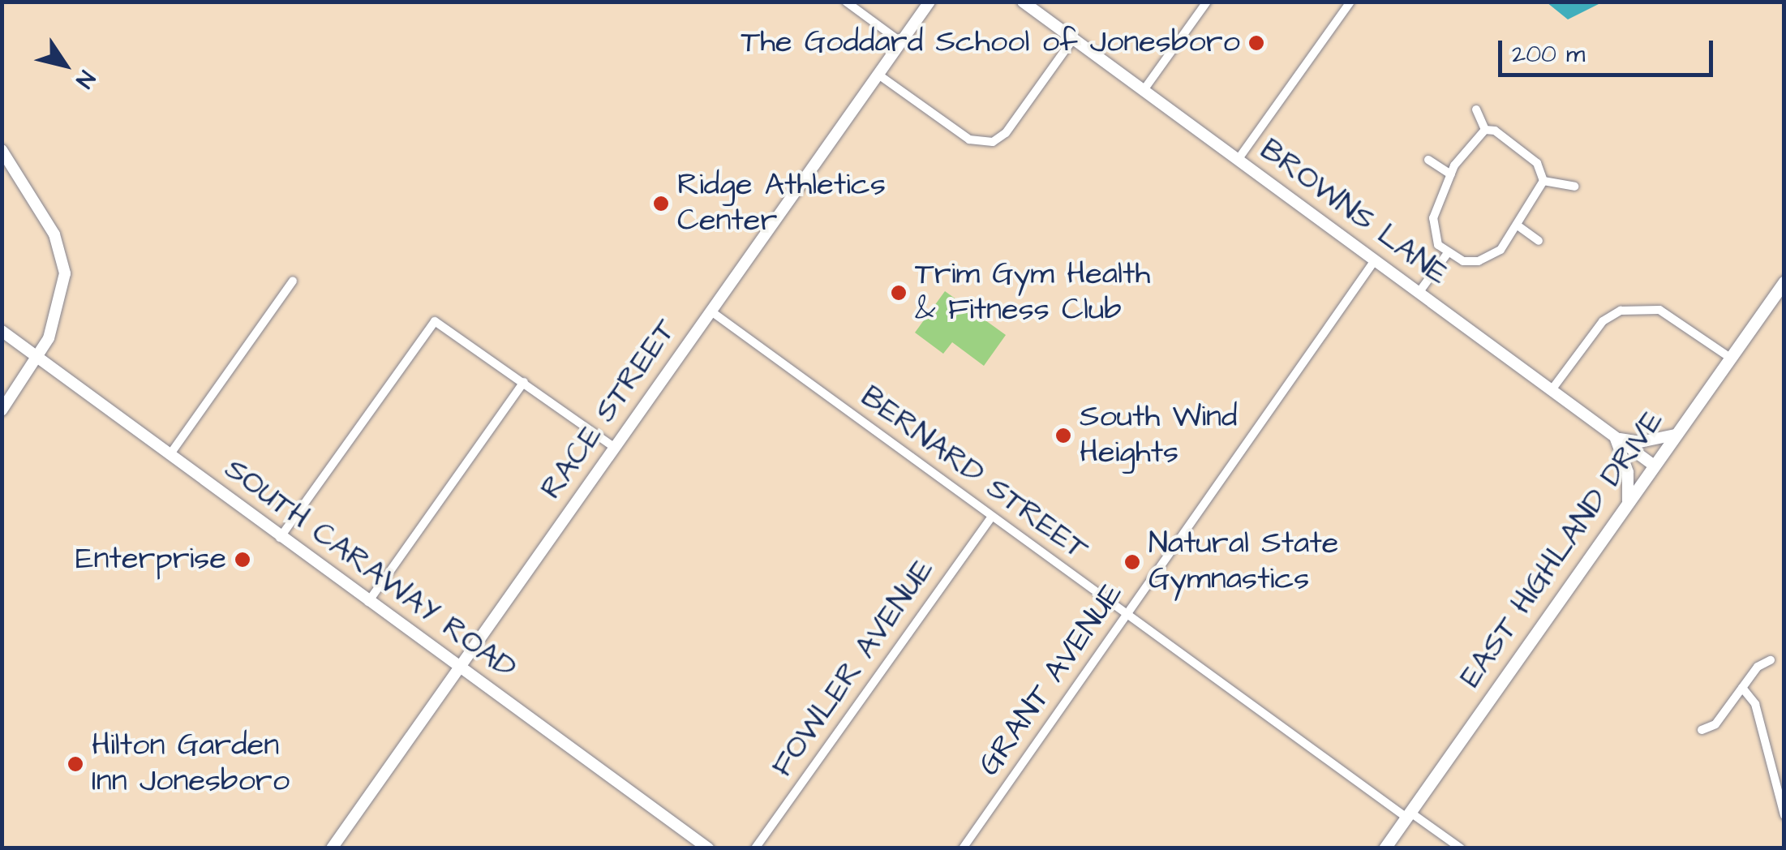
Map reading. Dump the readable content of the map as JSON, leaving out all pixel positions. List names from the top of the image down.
{
  "streets": {
    "main road": ["EAST HIGHLAND DRIVE"],
    "street": [
      "BROWNS LANE",
      "RACE STREET",
      "BERNARD STREET",
      "SOUTH CARAWAY ROAD",
      "FOWLER AVENUE",
      "GRANT AVENUE"
    ]
  },
  "crossings": [
    ["BROWNS LANE", "EAST HIGHLAND DRIVE"],
    ["BROWNS LANE", "GRANT AVENUE"],
    ["RACE STREET", "BERNARD STREET"],
    ["RACE STREET", "SOUTH CARAWAY ROAD"],
    ["BERNARD STREET", "EAST HIGHLAND DRIVE"],
    ["BERNARD STREET", "FOWLER AVENUE"],
    ["BERNARD STREET", "GRANT AVENUE"]
  ],
  "places": [
    "The Goddard School of Jonesboro",
    "Ridge Athletics Center",
    "Trim Gym Health & Fitness Club",
    "South Wind Heights",
    "Enterprise",
    "Natural State Gymnastics",
    "Hilton Garden Inn Jonesboro"
  ],
  "scale_bar": "200 m",
  "north": "bottom right"
}
